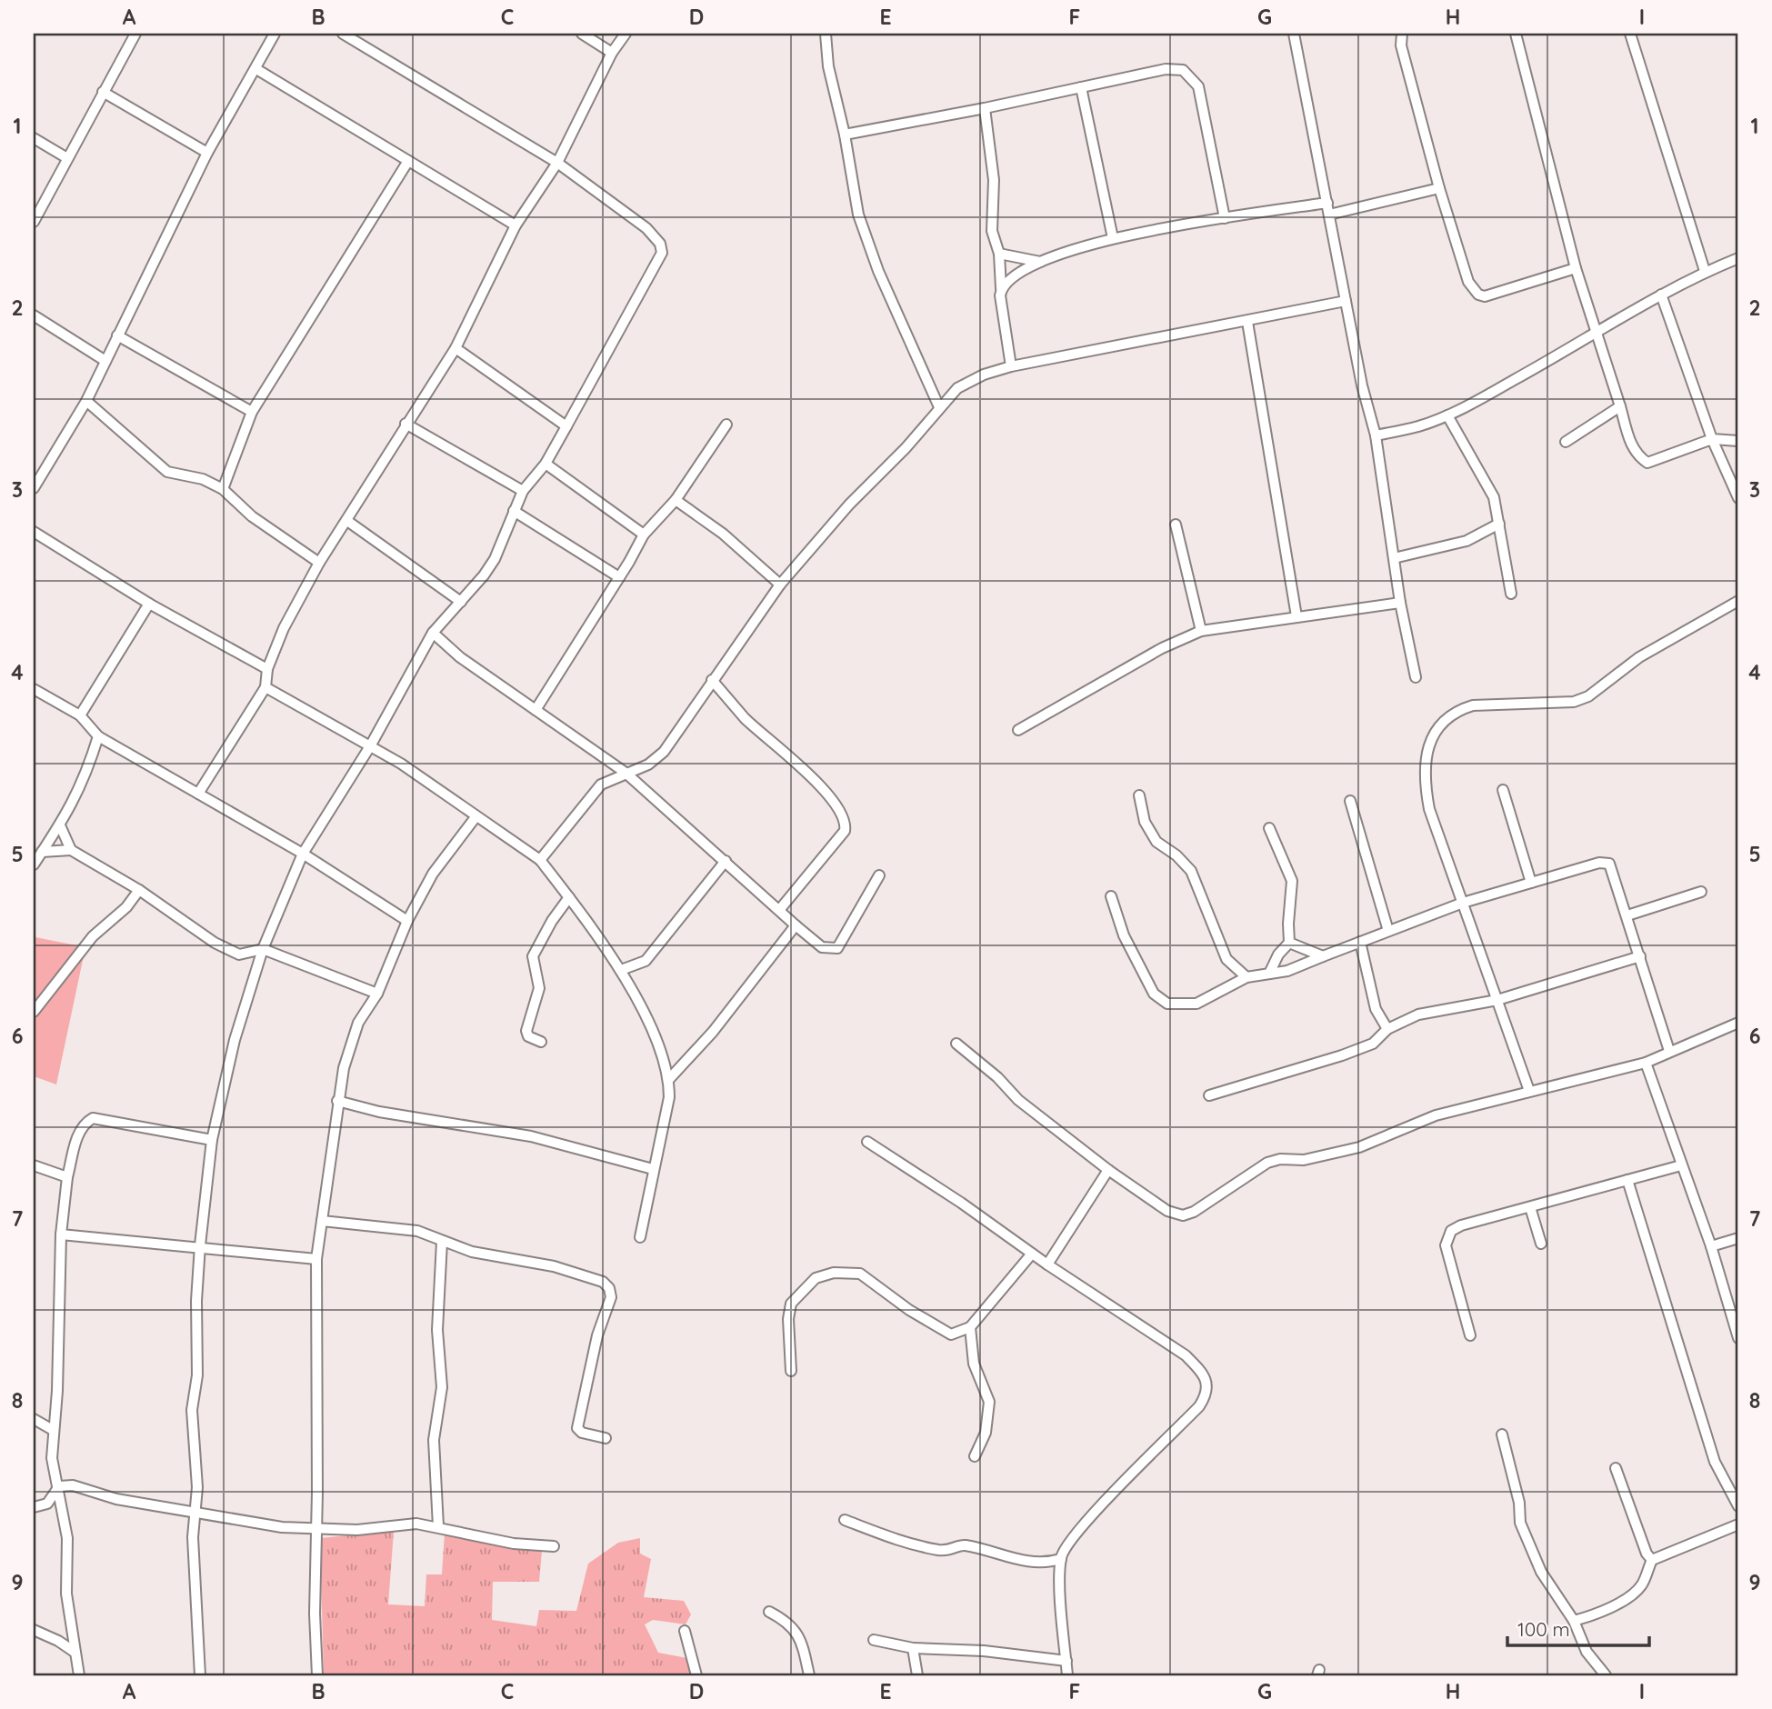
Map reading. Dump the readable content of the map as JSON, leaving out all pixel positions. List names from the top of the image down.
{
  "scale_bar": "100 m",
  "grid": {
    "columns": [
      "A",
      "B",
      "C",
      "D",
      "E",
      "F",
      "G",
      "H",
      "I"
    ],
    "rows": [
      "1",
      "2",
      "3",
      "4",
      "5",
      "6",
      "7",
      "8",
      "9"
    ]
  }
}
